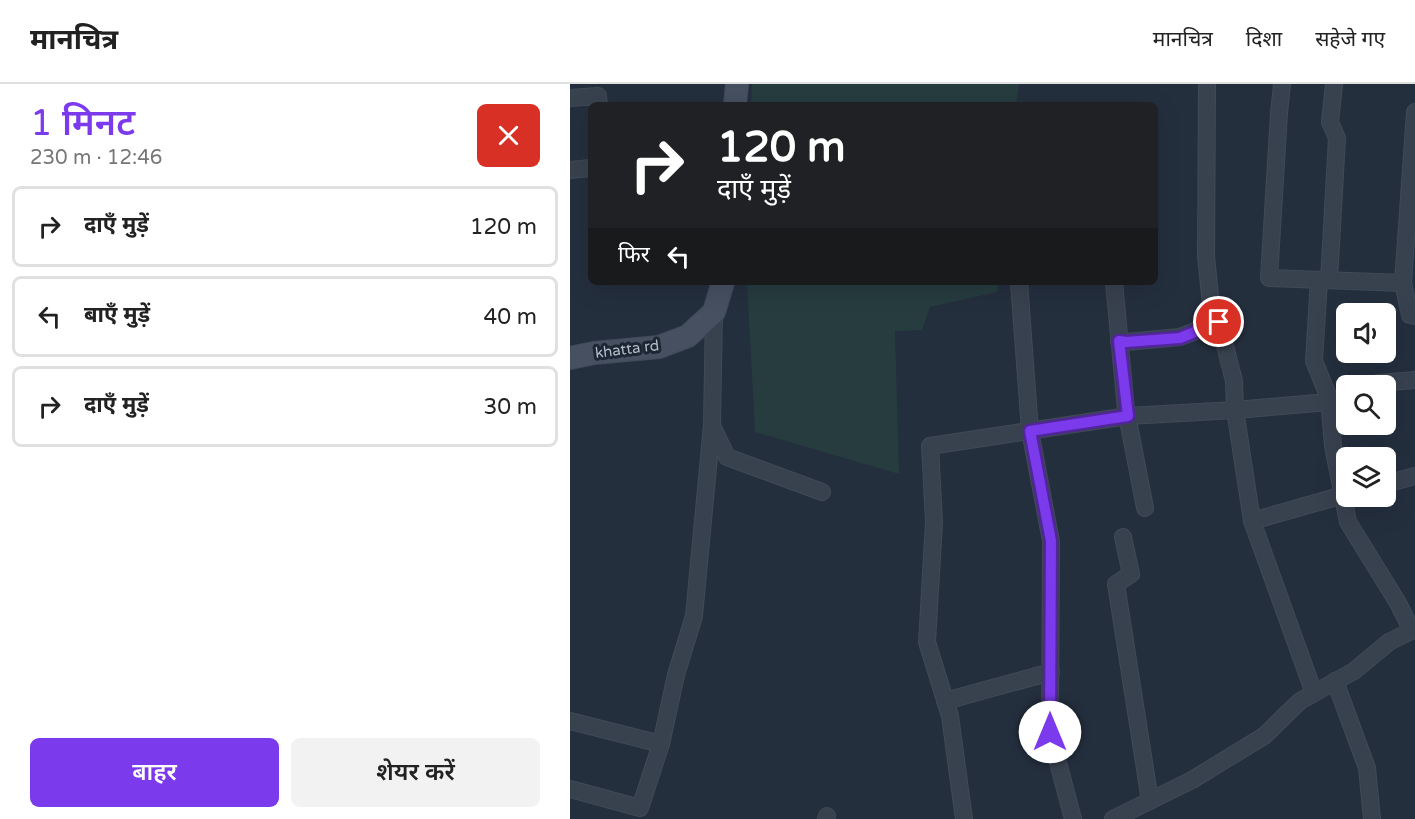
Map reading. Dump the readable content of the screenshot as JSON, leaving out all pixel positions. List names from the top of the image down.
{
  "streets": {
    "street": ["khatta rd"]
  },
  "page": {
    "header": "मानचित्र",
    "nav": ["मानचित्र", "दिशा", "सहेजे गए"],
    "heading": ["1 मिनट", "230 m · 12:46"],
    "turn": ["120 m", "दाएँ मुड़ें"],
    "list": [
      {
        "name": "दाएँ मुड़ें",
        "value": "120 m"
      },
      {
        "name": "बाएँ मुड़ें",
        "value": "40 m"
      },
      {
        "name": "दाएँ मुड़ें",
        "value": "30 m"
      }
    ],
    "then": "फिर",
    "buttons": ["बाहर", "शेयर करें"]
  }
}
